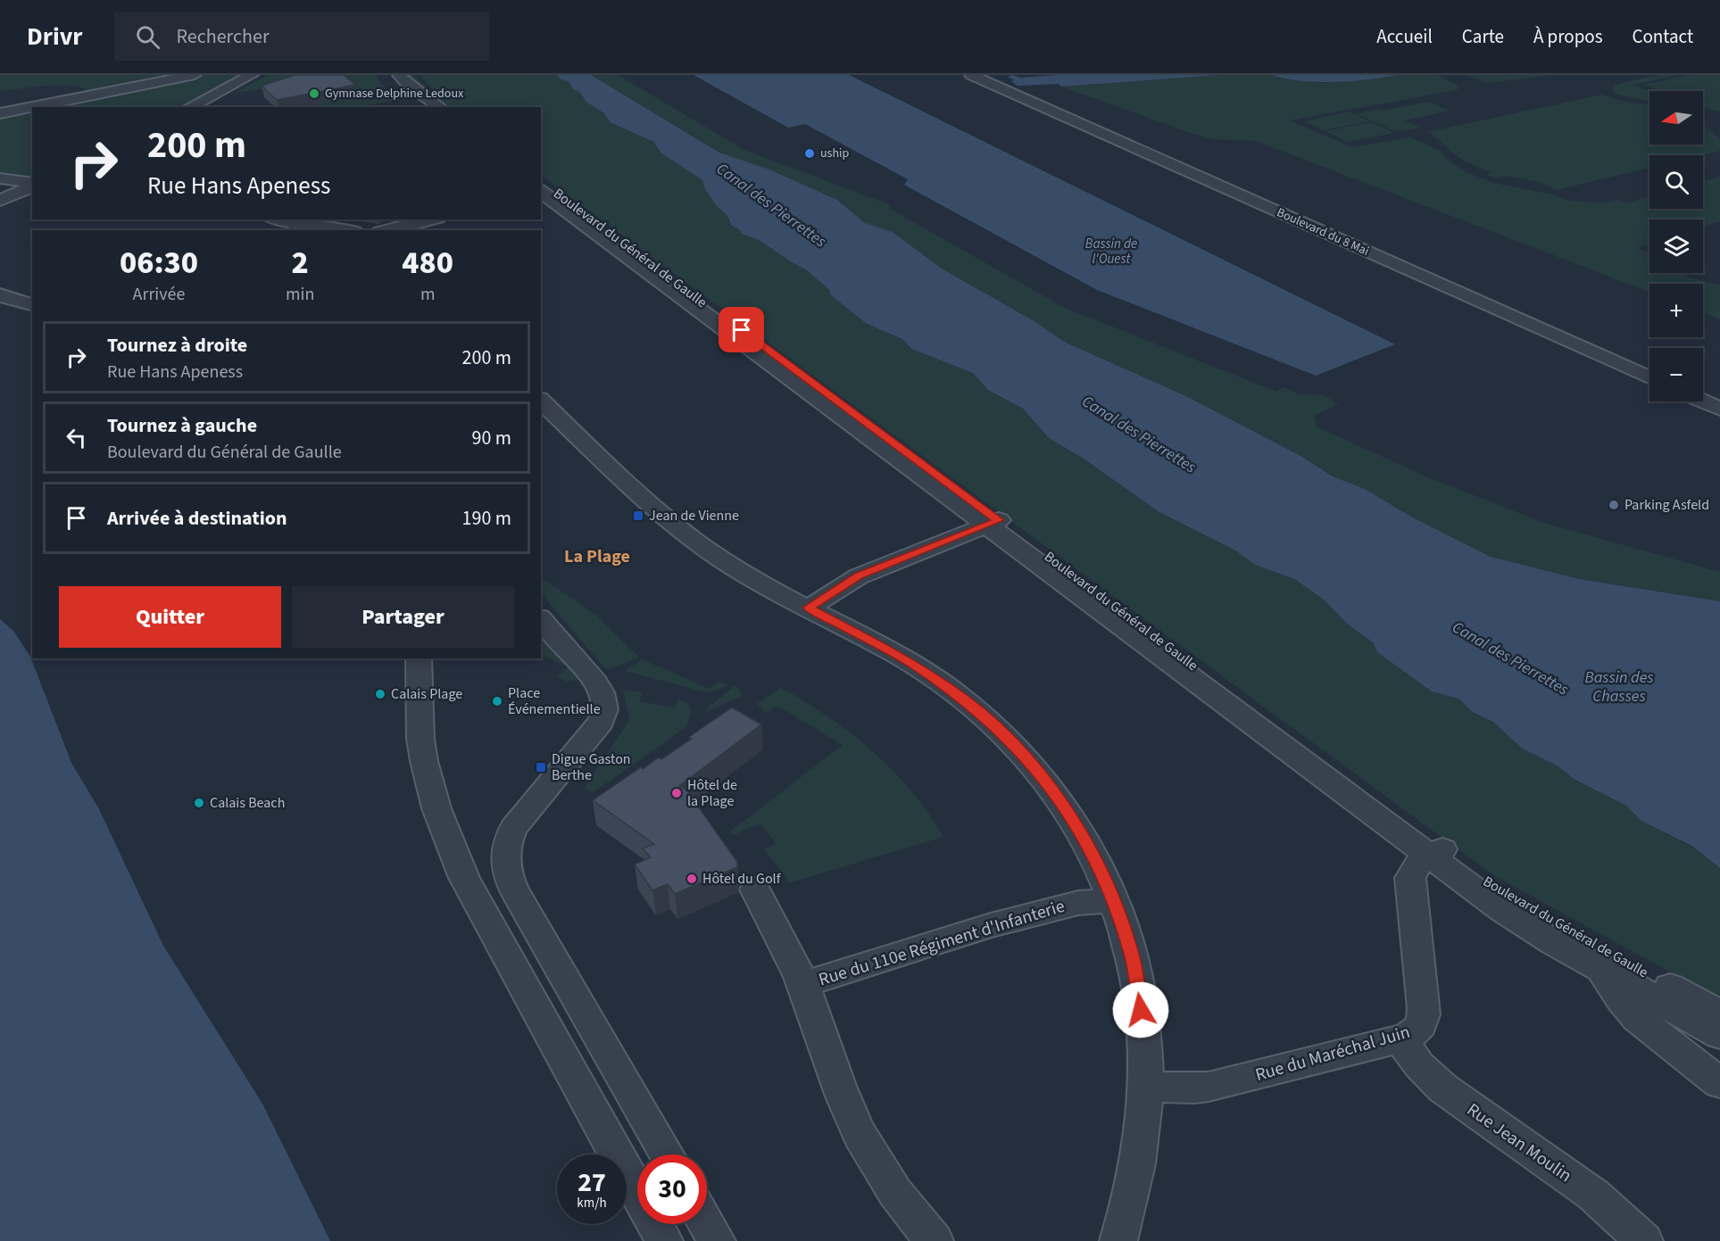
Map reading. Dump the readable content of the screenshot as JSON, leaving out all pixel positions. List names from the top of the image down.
{
  "streets": {
    "street": [
      "Boulevard du 8 Mai",
      "Boulevard du Général de Gaulle",
      "Rue du 110e Régiment d'Infanterie",
      "Rue du Maréchal Juin",
      "Rue Jean Moulin"
    ]
  },
  "crossings": [
    ["Boulevard du Général de Gaulle", "Rue du Maréchal Juin"],
    ["Rue du Maréchal Juin", "Rue Jean Moulin"]
  ],
  "districts": ["La Plage"],
  "water": ["Canal des Pierrettes", "Bassin de l'Ouest", "Bassin des Chasses"],
  "places": {
    "other": [
      "Gymnase Delphine Ledoux",
      "uship",
      "Parking Asfeld",
      "Calais Plage",
      "Place Événementielle",
      "Hôtel de la Plage",
      "Calais Beach",
      "Hôtel du Golf"
    ],
    "transit": ["Jean de Vienne", "Digue Gaston Berthe"]
  },
  "north": "left",
  "page": {
    "header": "Drivr",
    "search": "Rechercher",
    "nav": [
      "Accueil",
      "Carte",
      "À propos",
      "Contact"
    ],
    "map_buttons": ["+", "−"],
    "turn": ["200 m", "Rue Hans Apeness"],
    "eta": [
      "06:30",
      "Arrivée",
      "2",
      "min",
      "480",
      "m"
    ],
    "list": [
      {
        "name": "Tournez à droite",
        "note": "Rue Hans Apeness",
        "value": "200 m"
      },
      {
        "name": "Tournez à gauche",
        "note": "Boulevard du Général de Gaulle",
        "value": "90 m"
      },
      {
        "name": "Arrivée à destination",
        "value": "190 m"
      }
    ],
    "buttons": ["Quitter", "Partager"],
    "speed": "27 km/h",
    "limit": "30"
  }
}
